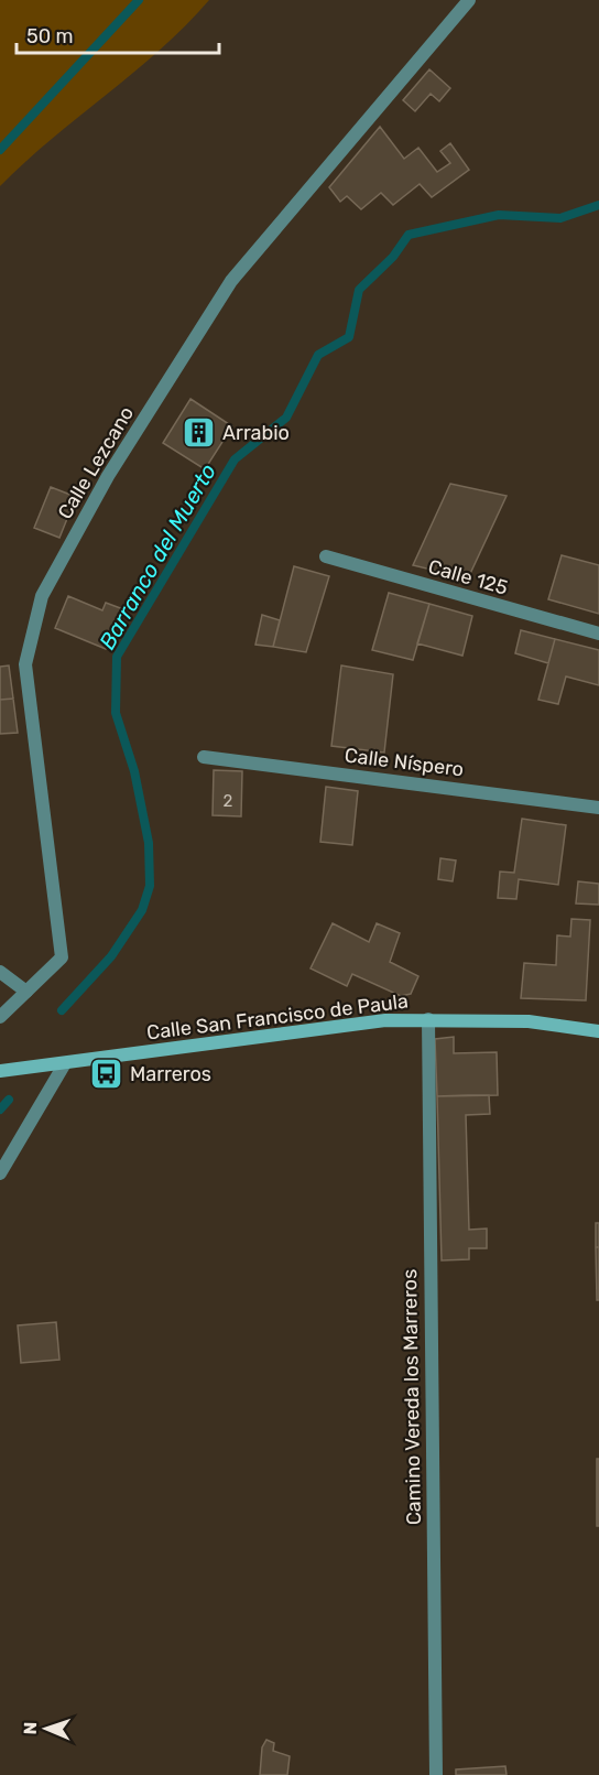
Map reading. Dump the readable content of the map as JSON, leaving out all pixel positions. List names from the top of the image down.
{
  "streets": {
    "main road": ["Calle San Francisco de Paula"],
    "street": [
      "Calle Lezcano",
      "Calle 125",
      "Calle Níspero",
      "Camino Vereda los Marreros"
    ]
  },
  "crossings": [
    ["Calle San Francisco de Paula", "Camino Vereda los Marreros"]
  ],
  "water": ["Barranco del Muerto"],
  "places": {
    "building": ["Arrabio"],
    "bus stop": ["Marreros"]
  },
  "house_numbers": ["2"],
  "scale_bar": "50 m",
  "north": "left"
}
